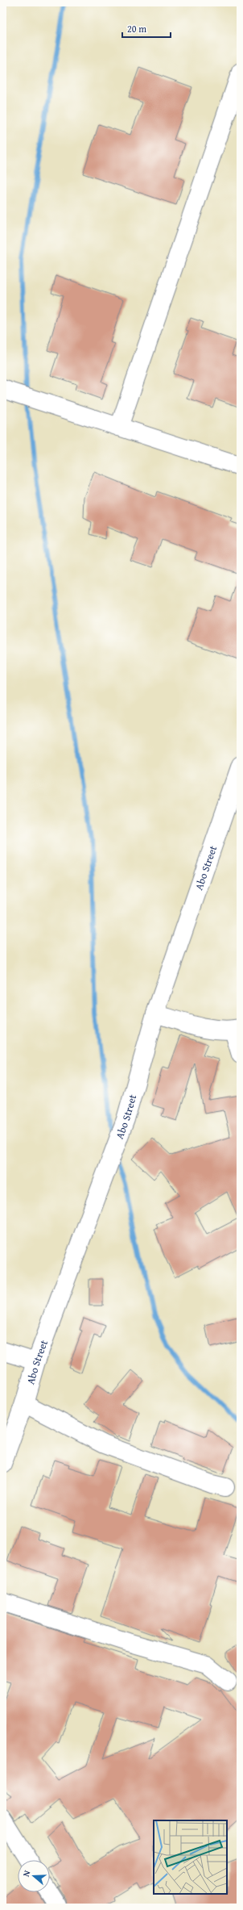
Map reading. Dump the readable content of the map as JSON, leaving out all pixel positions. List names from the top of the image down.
{
  "streets": {
    "street": ["Abo Street"]
  },
  "scale_bar": "20 m",
  "north": "left"
}
